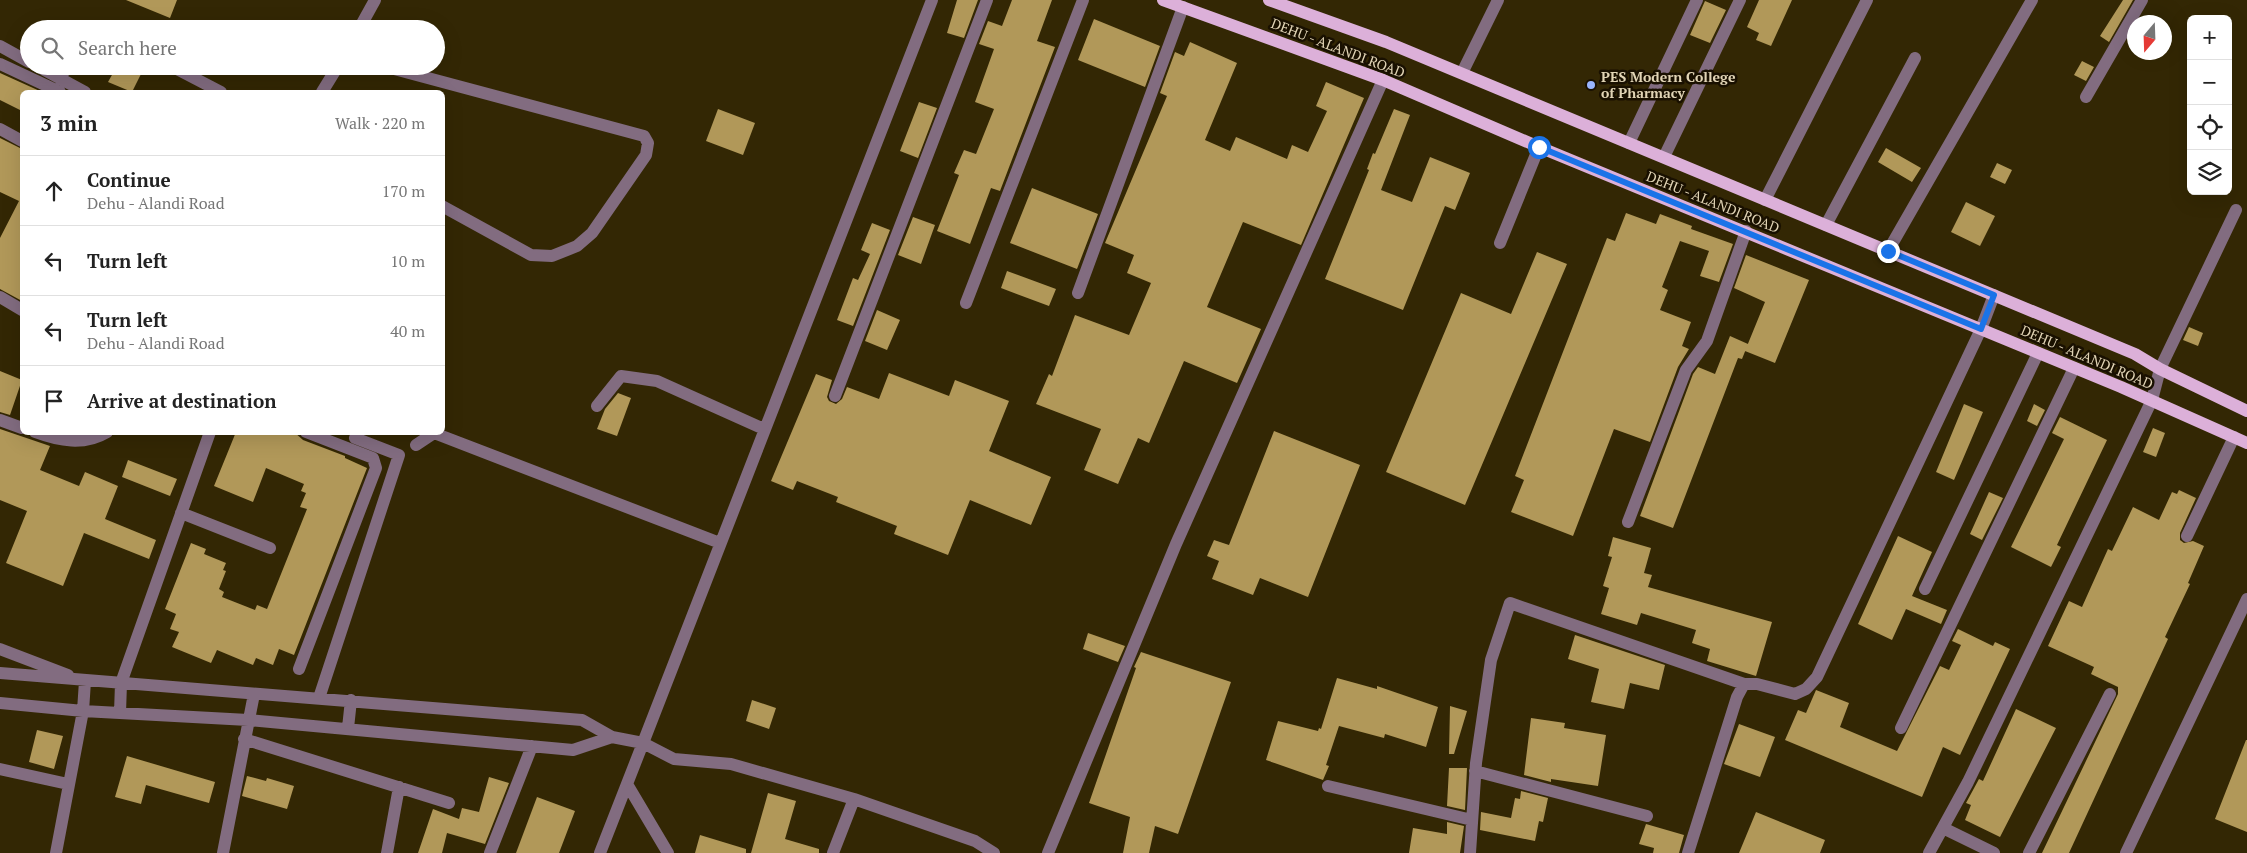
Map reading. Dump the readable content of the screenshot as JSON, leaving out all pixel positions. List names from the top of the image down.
{
  "streets": {
    "main road": ["DEHU - ALANDI ROAD"]
  },
  "places": ["PES Modern College of Pharmacy"],
  "north": "bottom",
  "page": {
    "map_buttons": ["+", "−"],
    "search": "Search here",
    "heading": ["3 min", "Walk · 220 m"],
    "list": [
      ["Continue", "Dehu - Alandi Road", "170 m"],
      ["Turn left", "10 m"],
      ["Turn left", "Dehu - Alandi Road", "40 m"],
      "Arrive at destination"
    ]
  }
}
